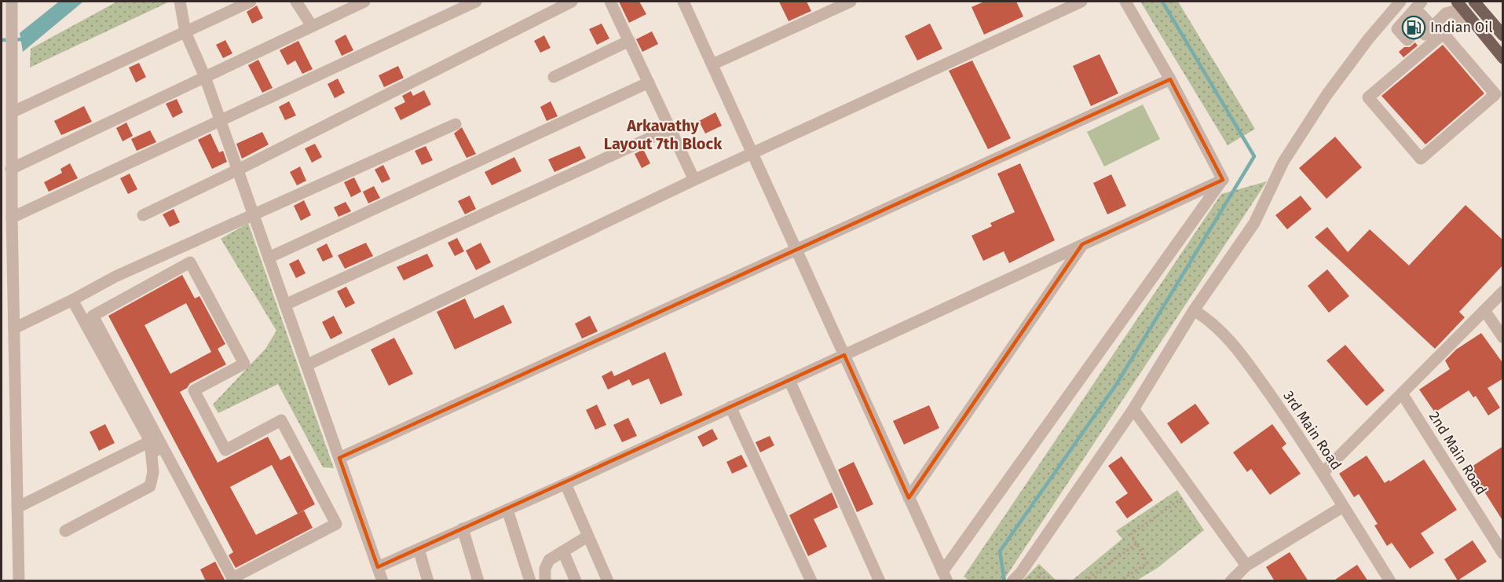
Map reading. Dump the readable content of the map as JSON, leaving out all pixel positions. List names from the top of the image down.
{
  "streets": {
    "street": ["3rd Main Road", "2nd Main Road"]
  },
  "districts": ["Arkavathy Layout 7th Block"],
  "places": {
    "fuel station": ["Indian Oil"]
  }
}
